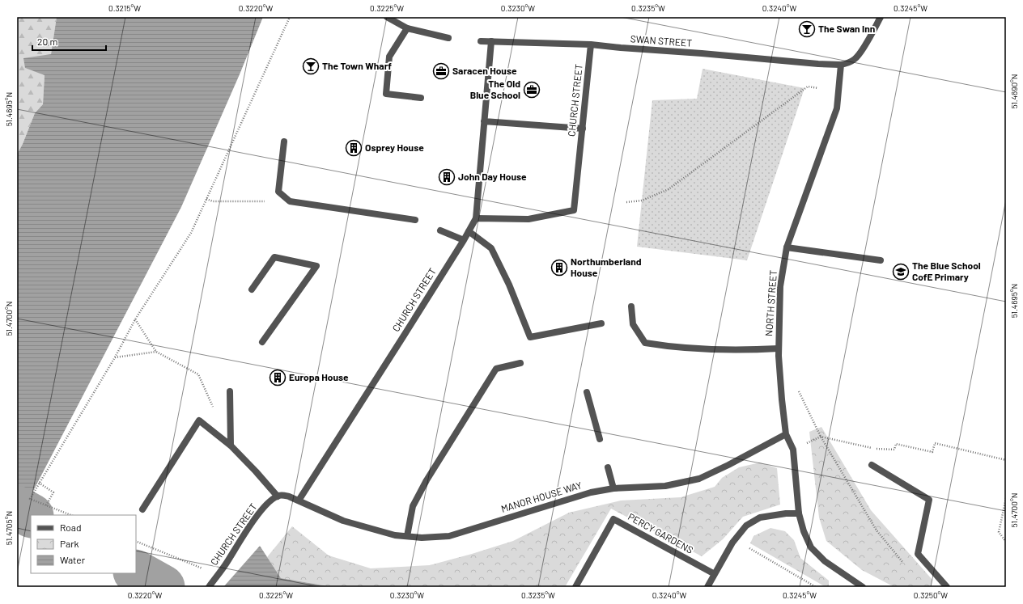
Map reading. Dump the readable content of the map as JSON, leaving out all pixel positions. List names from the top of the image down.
{
  "streets": {
    "street": [
      "SWAN STREET",
      "CHURCH STREET",
      "NORTH STREET",
      "MANOR HOUSE WAY",
      "PERCY GARDENS"
    ]
  },
  "crossings": [
    ["SWAN STREET", "CHURCH STREET"],
    ["SWAN STREET", "NORTH STREET"],
    ["CHURCH STREET", "MANOR HOUSE WAY"],
    ["NORTH STREET", "MANOR HOUSE WAY"]
  ],
  "places": {
    "bar": ["The Swan Inn", "The Town Wharf"],
    "office": ["Saracen House", "The Old Blue School"],
    "building": [
      "Osprey House",
      "John Day House",
      "Northumberland House",
      "Europa House"
    ],
    "school or university": ["The Blue School CofE Primary"]
  },
  "legend": ["Road", "Park", "Water"],
  "scale_bar": "20 m",
  "coordinates": [
    "0.3215°W",
    "0.3220°W",
    "0.3225°W",
    "0.3230°W",
    "0.3235°W",
    "0.3240°W",
    "0.3245°W",
    "51.4690°N",
    "51.4695°N",
    "51.4700°N",
    "51.4705°N",
    "0.3250°W"
  ]
}
